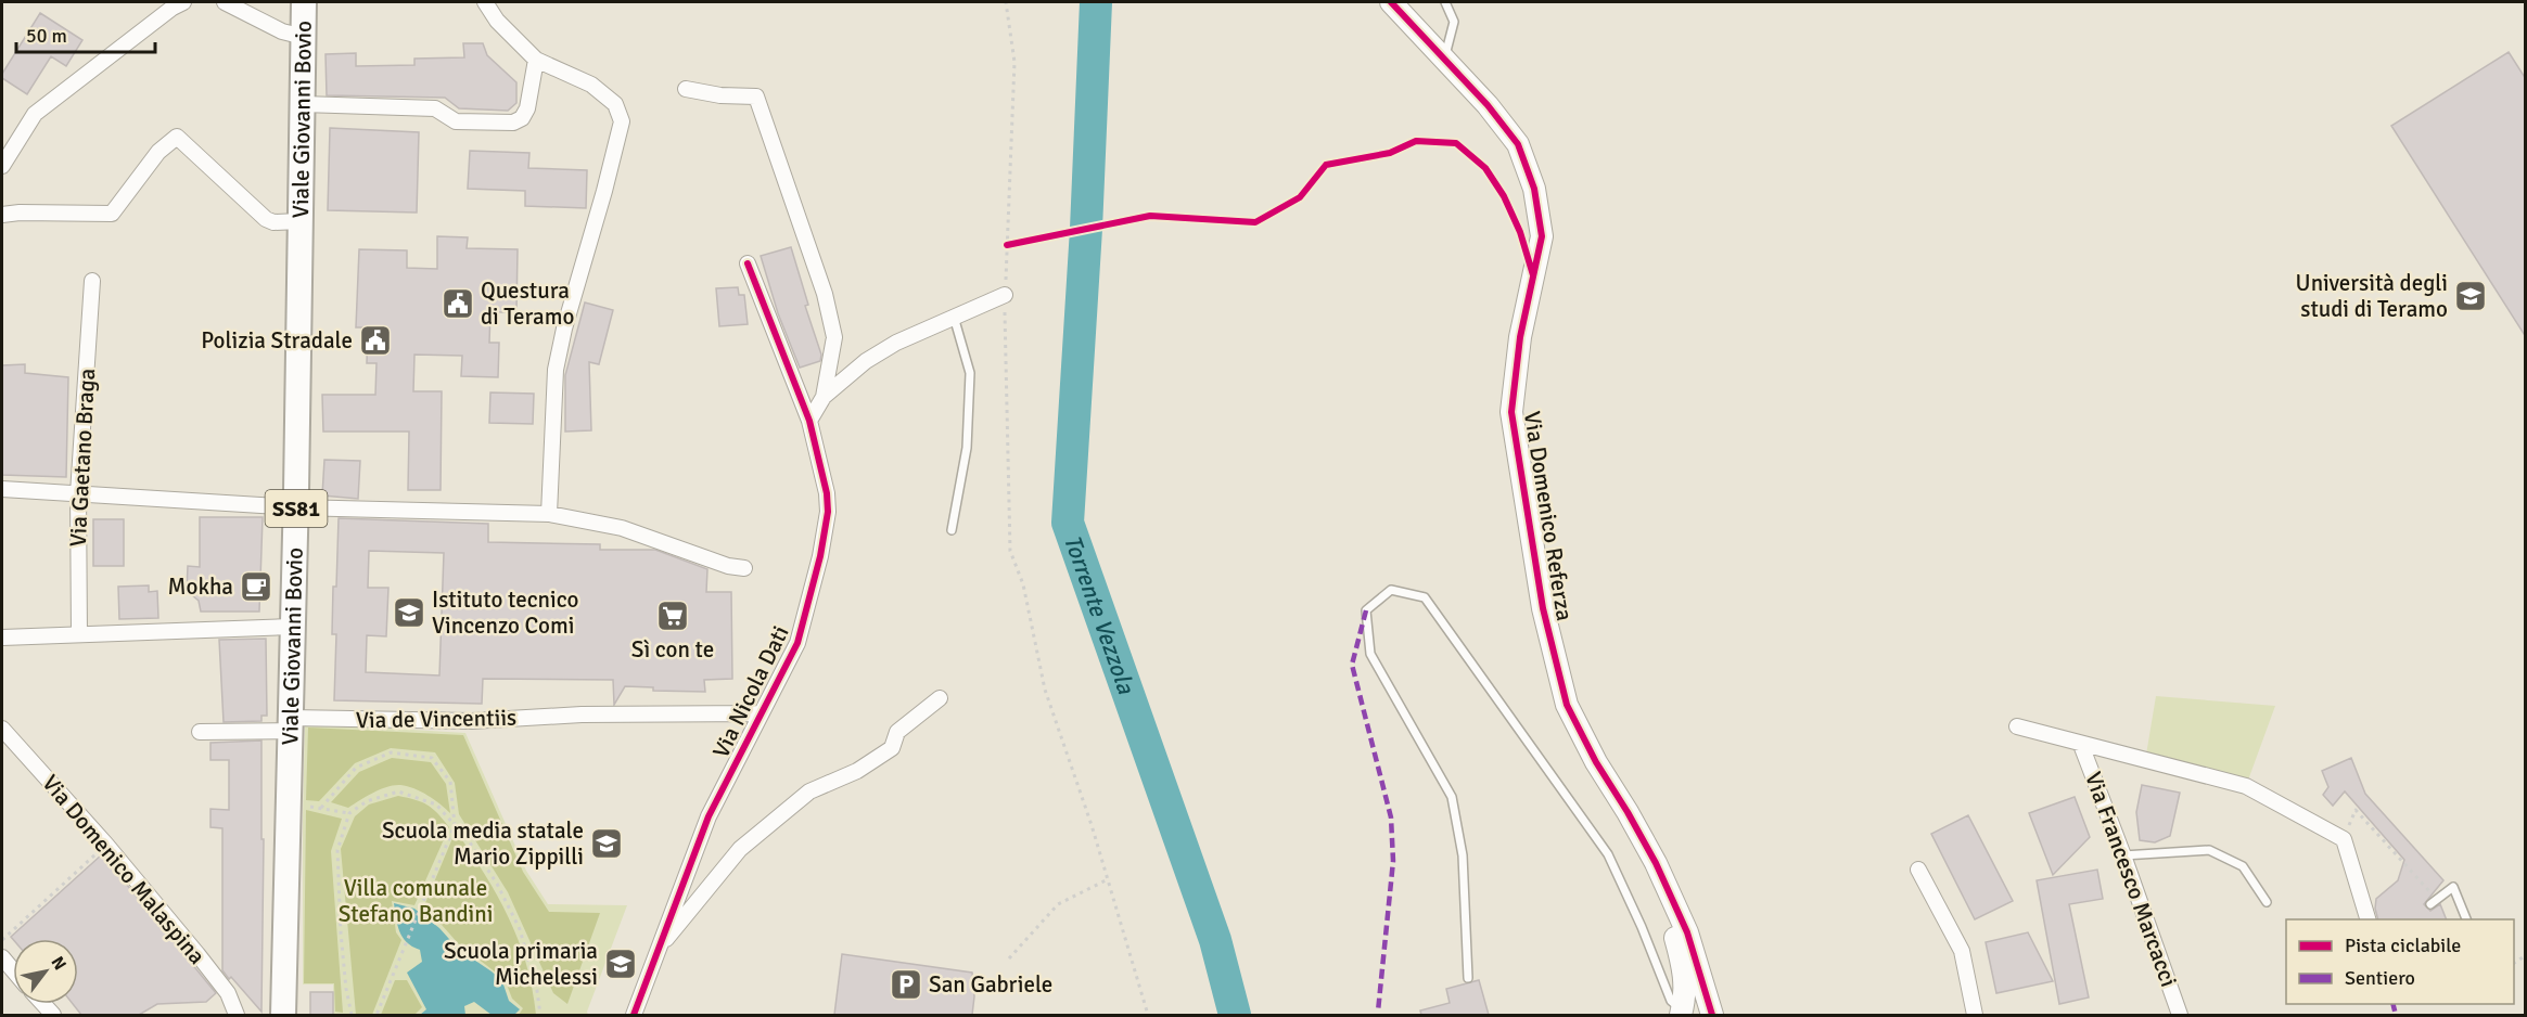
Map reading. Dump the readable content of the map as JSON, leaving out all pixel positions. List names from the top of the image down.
{
  "streets": {
    "main road": ["Viale Giovanni Bovio", "SS81"],
    "street": [
      "Via Gaetano Braga",
      "Via Domenico Referza",
      "Via Nicola Dati",
      "Via de Vincentiis",
      "Via Domenico Malaspina",
      "Via Francesco Marcacci"
    ]
  },
  "crossings": [
    ["Viale Giovanni Bovio", "Via de Vincentiis"],
    ["Via Nicola Dati", "Via de Vincentiis"]
  ],
  "water": ["Torrente Vezzola"],
  "parks": ["Villa comunale Stefano Bandini"],
  "places": {
    "school or university": [
      "Università degli studi di Teramo",
      "Istituto tecnico Vincenzo Comi",
      "Scuola media statale Mario Zippilli",
      "Scuola primaria Michelessi"
    ],
    "public building": ["Questura di Teramo", "Polizia Stradale"],
    "cafe": ["Mokha"],
    "supermarket": ["Sì con te"],
    "parking": ["San Gabriele"]
  },
  "legend": ["Pista ciclabile", "Sentiero"],
  "scale_bar": "50 m",
  "north": "top right"
}
